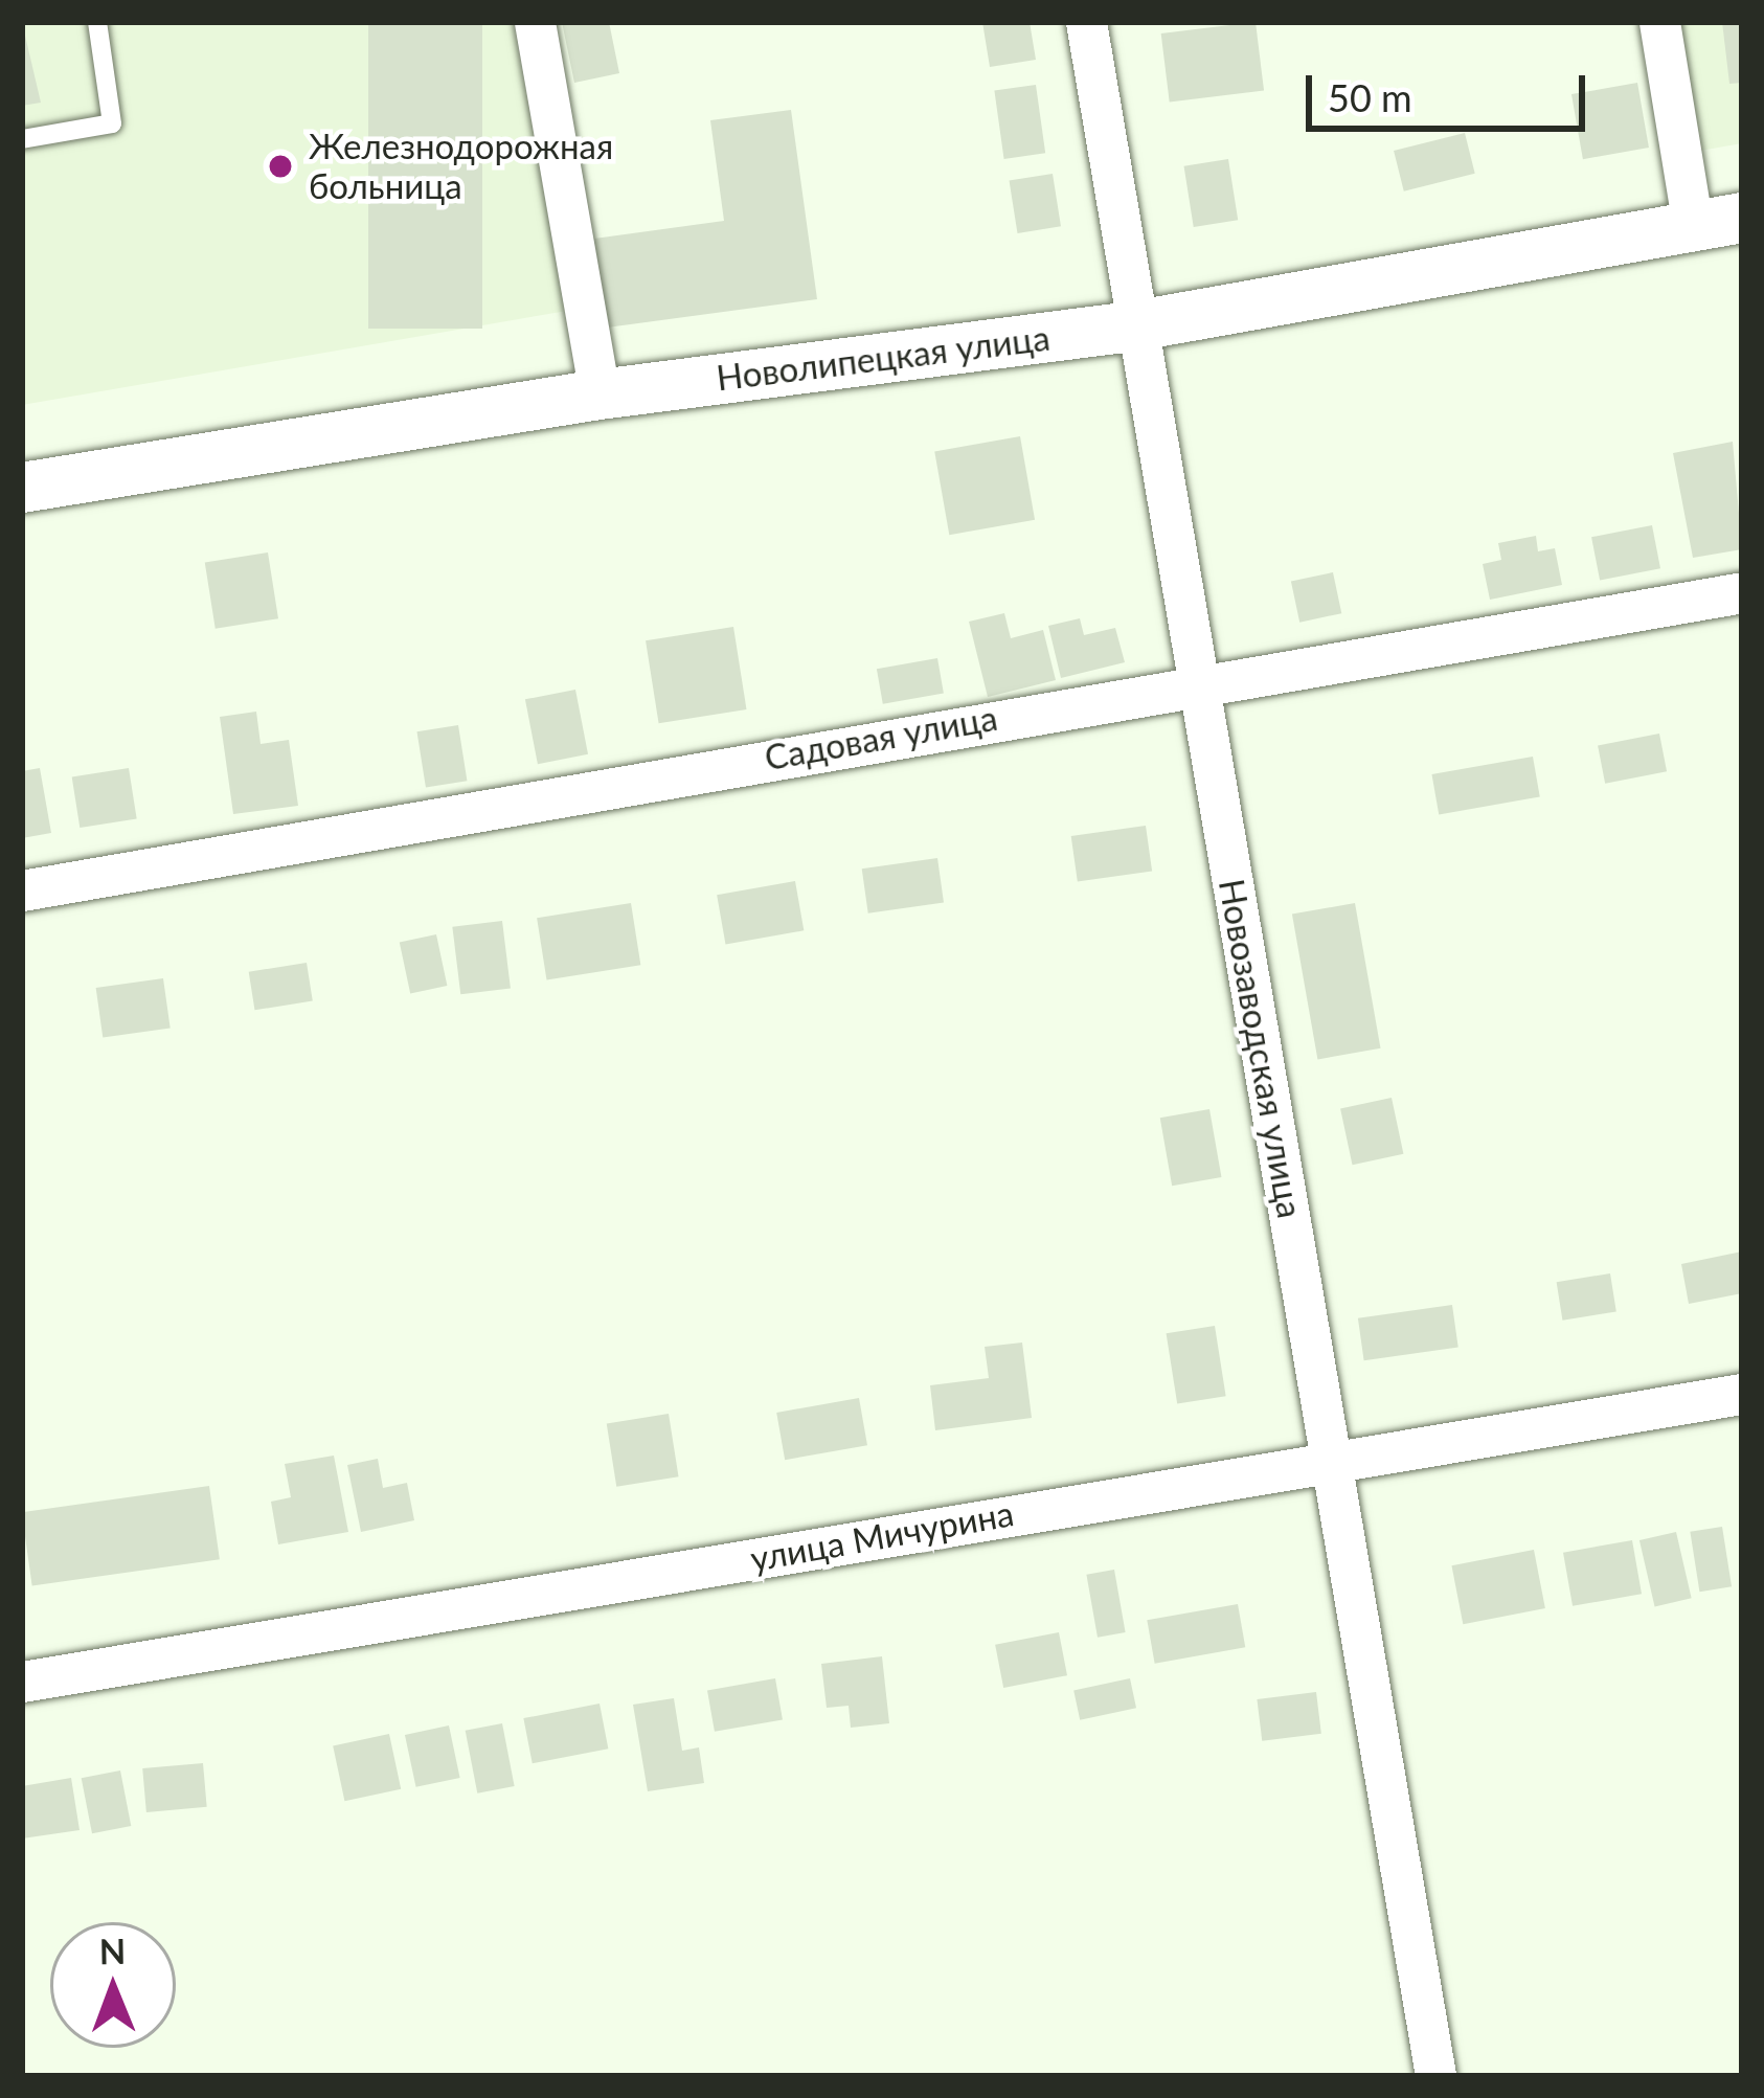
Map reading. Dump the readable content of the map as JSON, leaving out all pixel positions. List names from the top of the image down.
{
  "streets": {
    "street": [
      "Новолипецкая улица",
      "Садовая улица",
      "Новозаводская улица",
      "улица Мичурина"
    ]
  },
  "crossings": [
    ["Новолипецкая улица", "Новозаводская улица"],
    ["Садовая улица", "Новозаводская улица"],
    ["Новозаводская улица", "улица Мичурина"]
  ],
  "places": ["Железнодорожная больница"],
  "scale_bar": "50 m",
  "north": "top"
}
